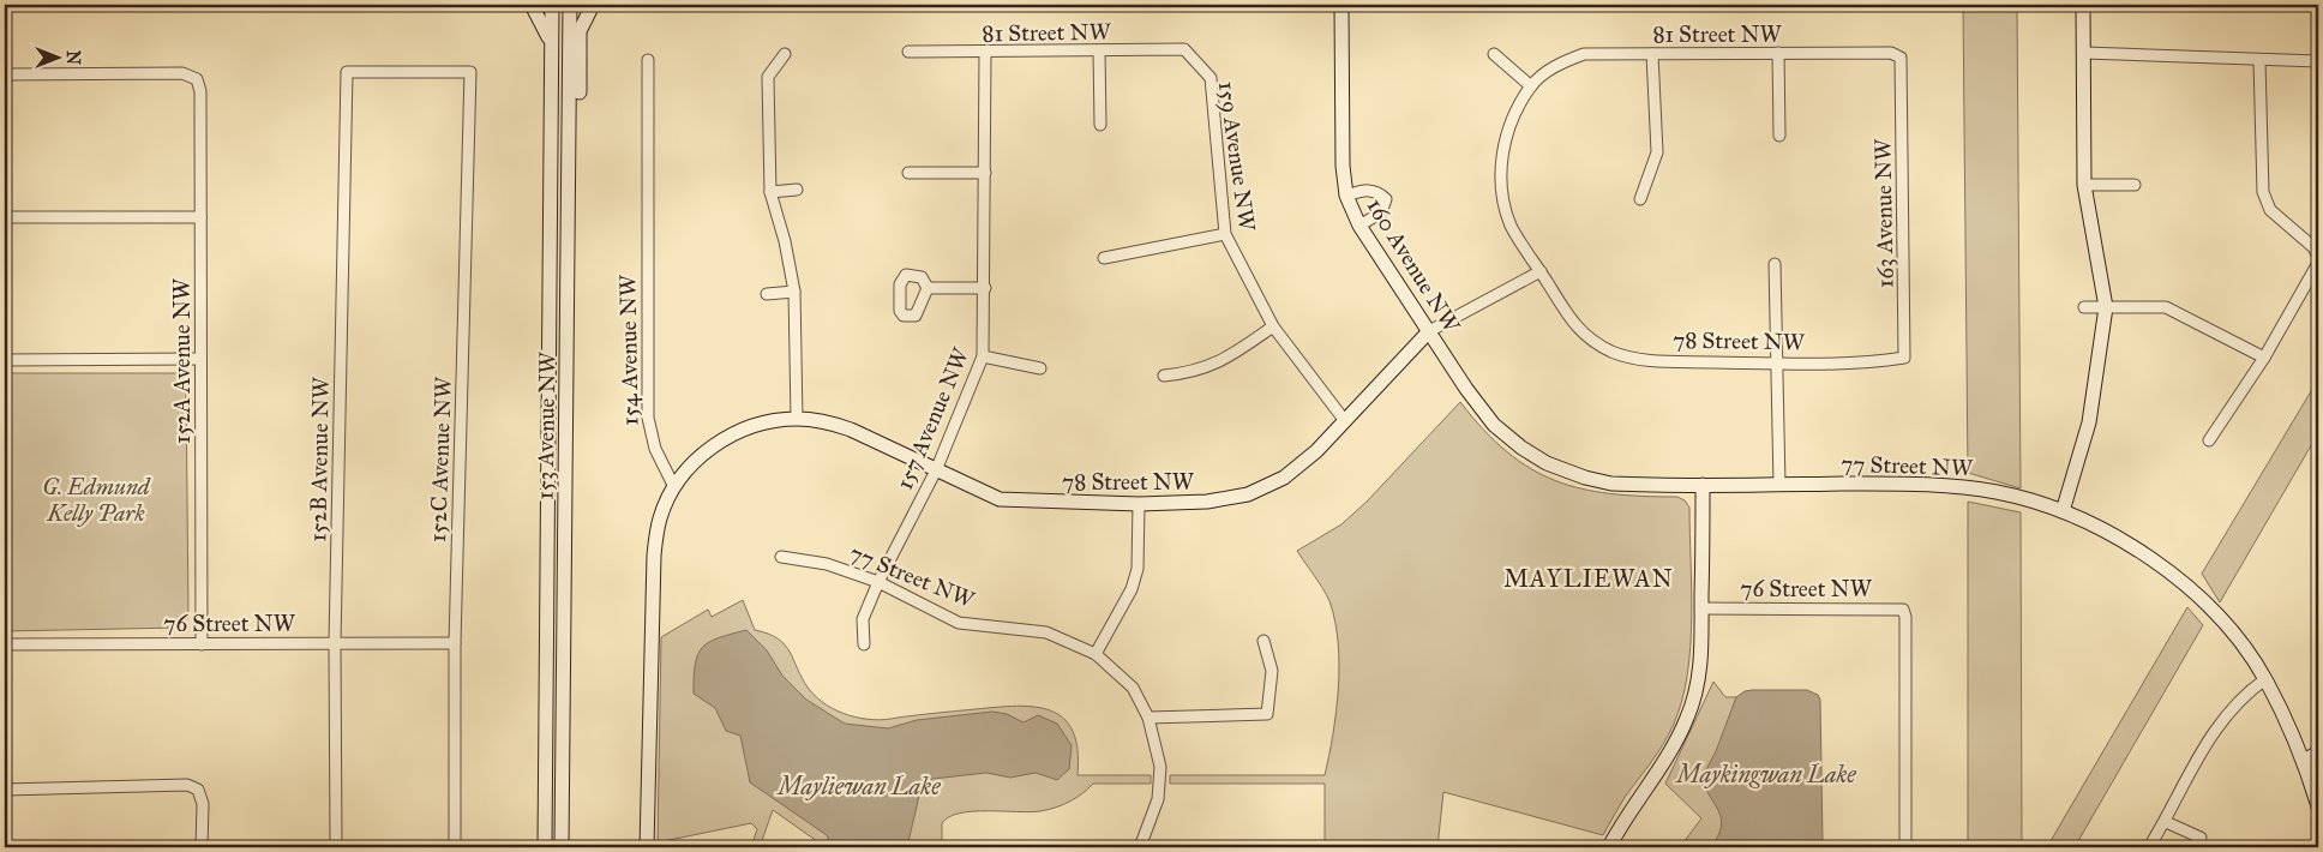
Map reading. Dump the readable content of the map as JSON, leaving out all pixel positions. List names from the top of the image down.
{
  "streets": {
    "street": [
      "81 Street NW",
      "159 Avenue NW",
      "163 Avenue NW",
      "160 Avenue NW",
      "78 Street NW",
      "154 Avenue NW",
      "152A Avenue NW",
      "157 Avenue NW",
      "153 Avenue NW",
      "152B Avenue NW",
      "152C Avenue NW",
      "77 Street NW",
      "76 Street NW"
    ]
  },
  "crossings": [
    ["81 Street NW", "159 Avenue NW"],
    ["81 Street NW", "163 Avenue NW"],
    ["81 Street NW", "157 Avenue NW"],
    ["159 Avenue NW", "78 Street NW"],
    ["163 Avenue NW", "78 Street NW"],
    ["160 Avenue NW", "78 Street NW"],
    ["160 Avenue NW", "77 Street NW"],
    ["78 Street NW", "154 Avenue NW"],
    ["78 Street NW", "157 Avenue NW"],
    ["152A Avenue NW", "76 Street NW"],
    ["157 Avenue NW", "77 Street NW"],
    ["152B Avenue NW", "152C Avenue NW"],
    ["152B Avenue NW", "76 Street NW"],
    ["152C Avenue NW", "76 Street NW"]
  ],
  "districts": ["MAYLIEWAN"],
  "water": ["Maykingwan Lake", "Mayliewan Lake"],
  "parks": ["G. Edmund Kelly Park"],
  "north": "right"
}
